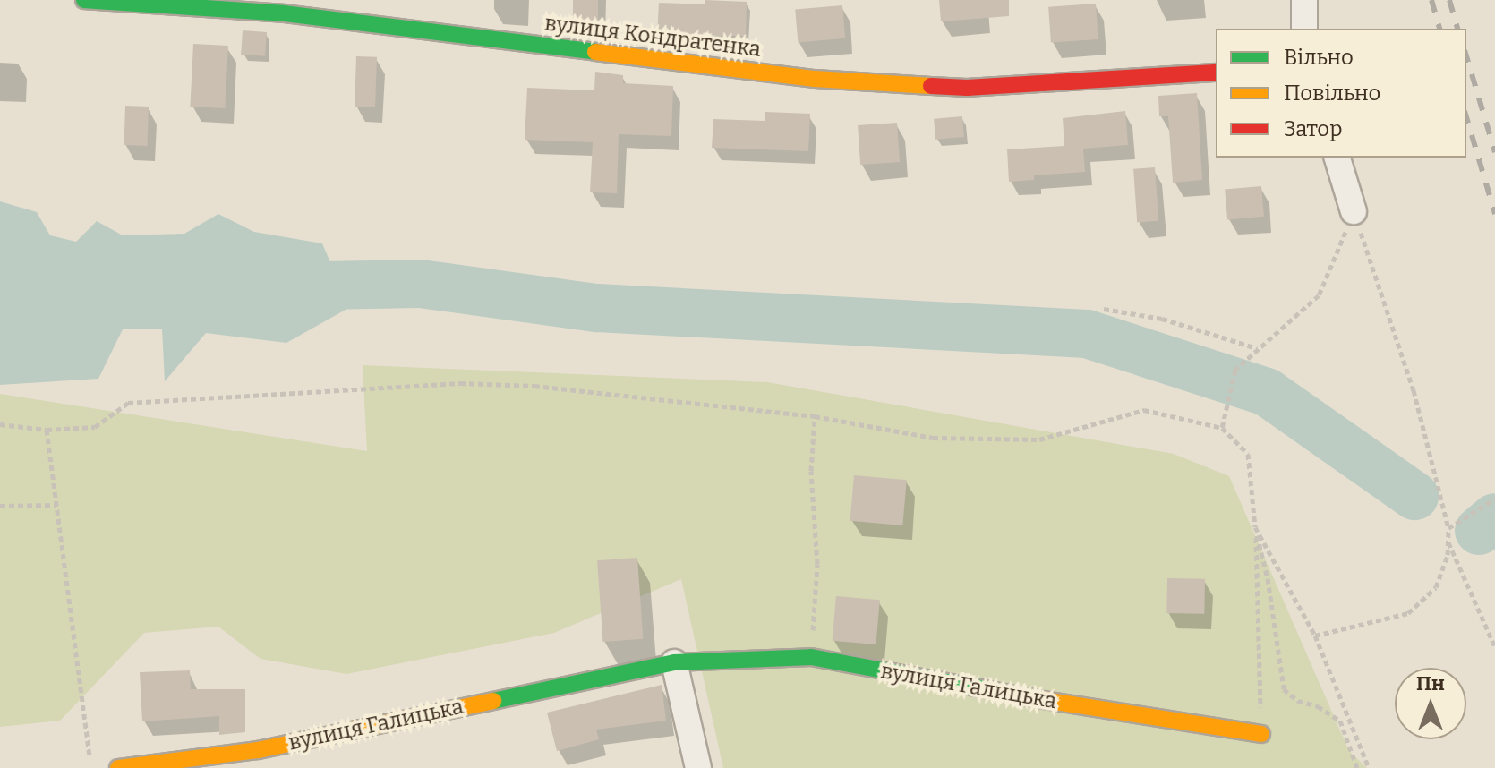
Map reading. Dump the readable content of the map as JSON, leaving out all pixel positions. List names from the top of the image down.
{
  "streets": {
    "street": ["вулиця Кондратенка", "вулиця Галицька"]
  },
  "legend": ["Вільно", "Повільно", "Затор"],
  "north": "top"
}
